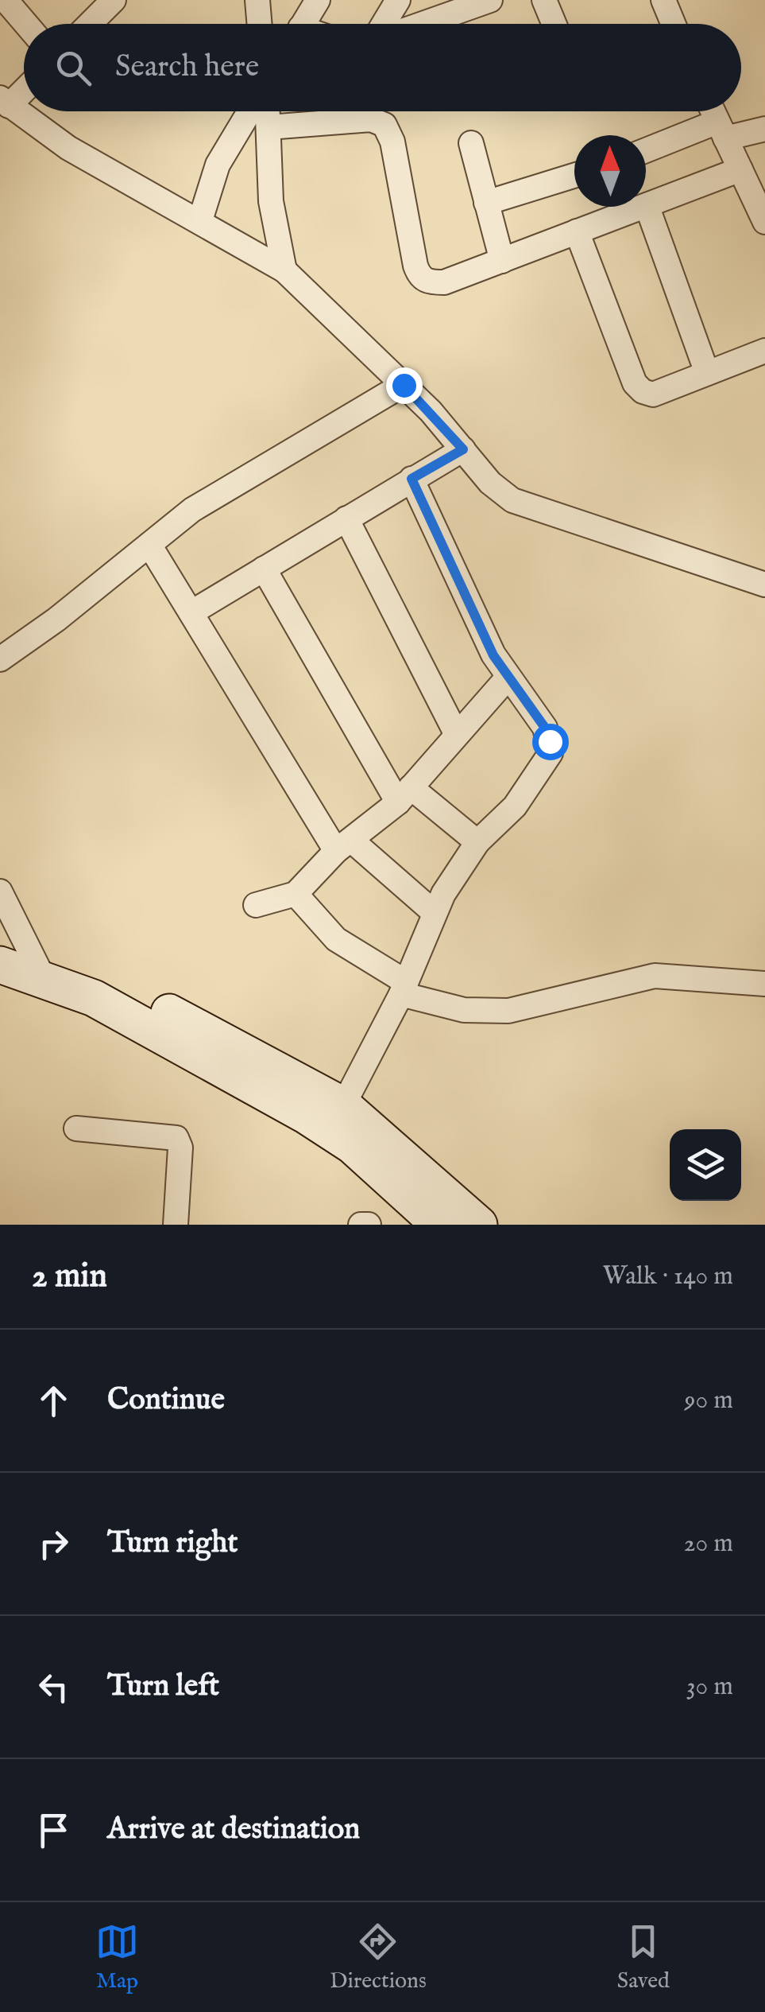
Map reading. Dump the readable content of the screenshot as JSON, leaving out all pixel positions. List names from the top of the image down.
{
  "north": "top",
  "page": {
    "search": "Search here",
    "heading": ["2 min", "Walk · 140 m"],
    "list": [
      ["Continue", "90 m"],
      ["Turn right", "20 m"],
      ["Turn left", "30 m"],
      "Arrive at destination"
    ],
    "nav": ["Map", "Directions", "Saved"]
  }
}
